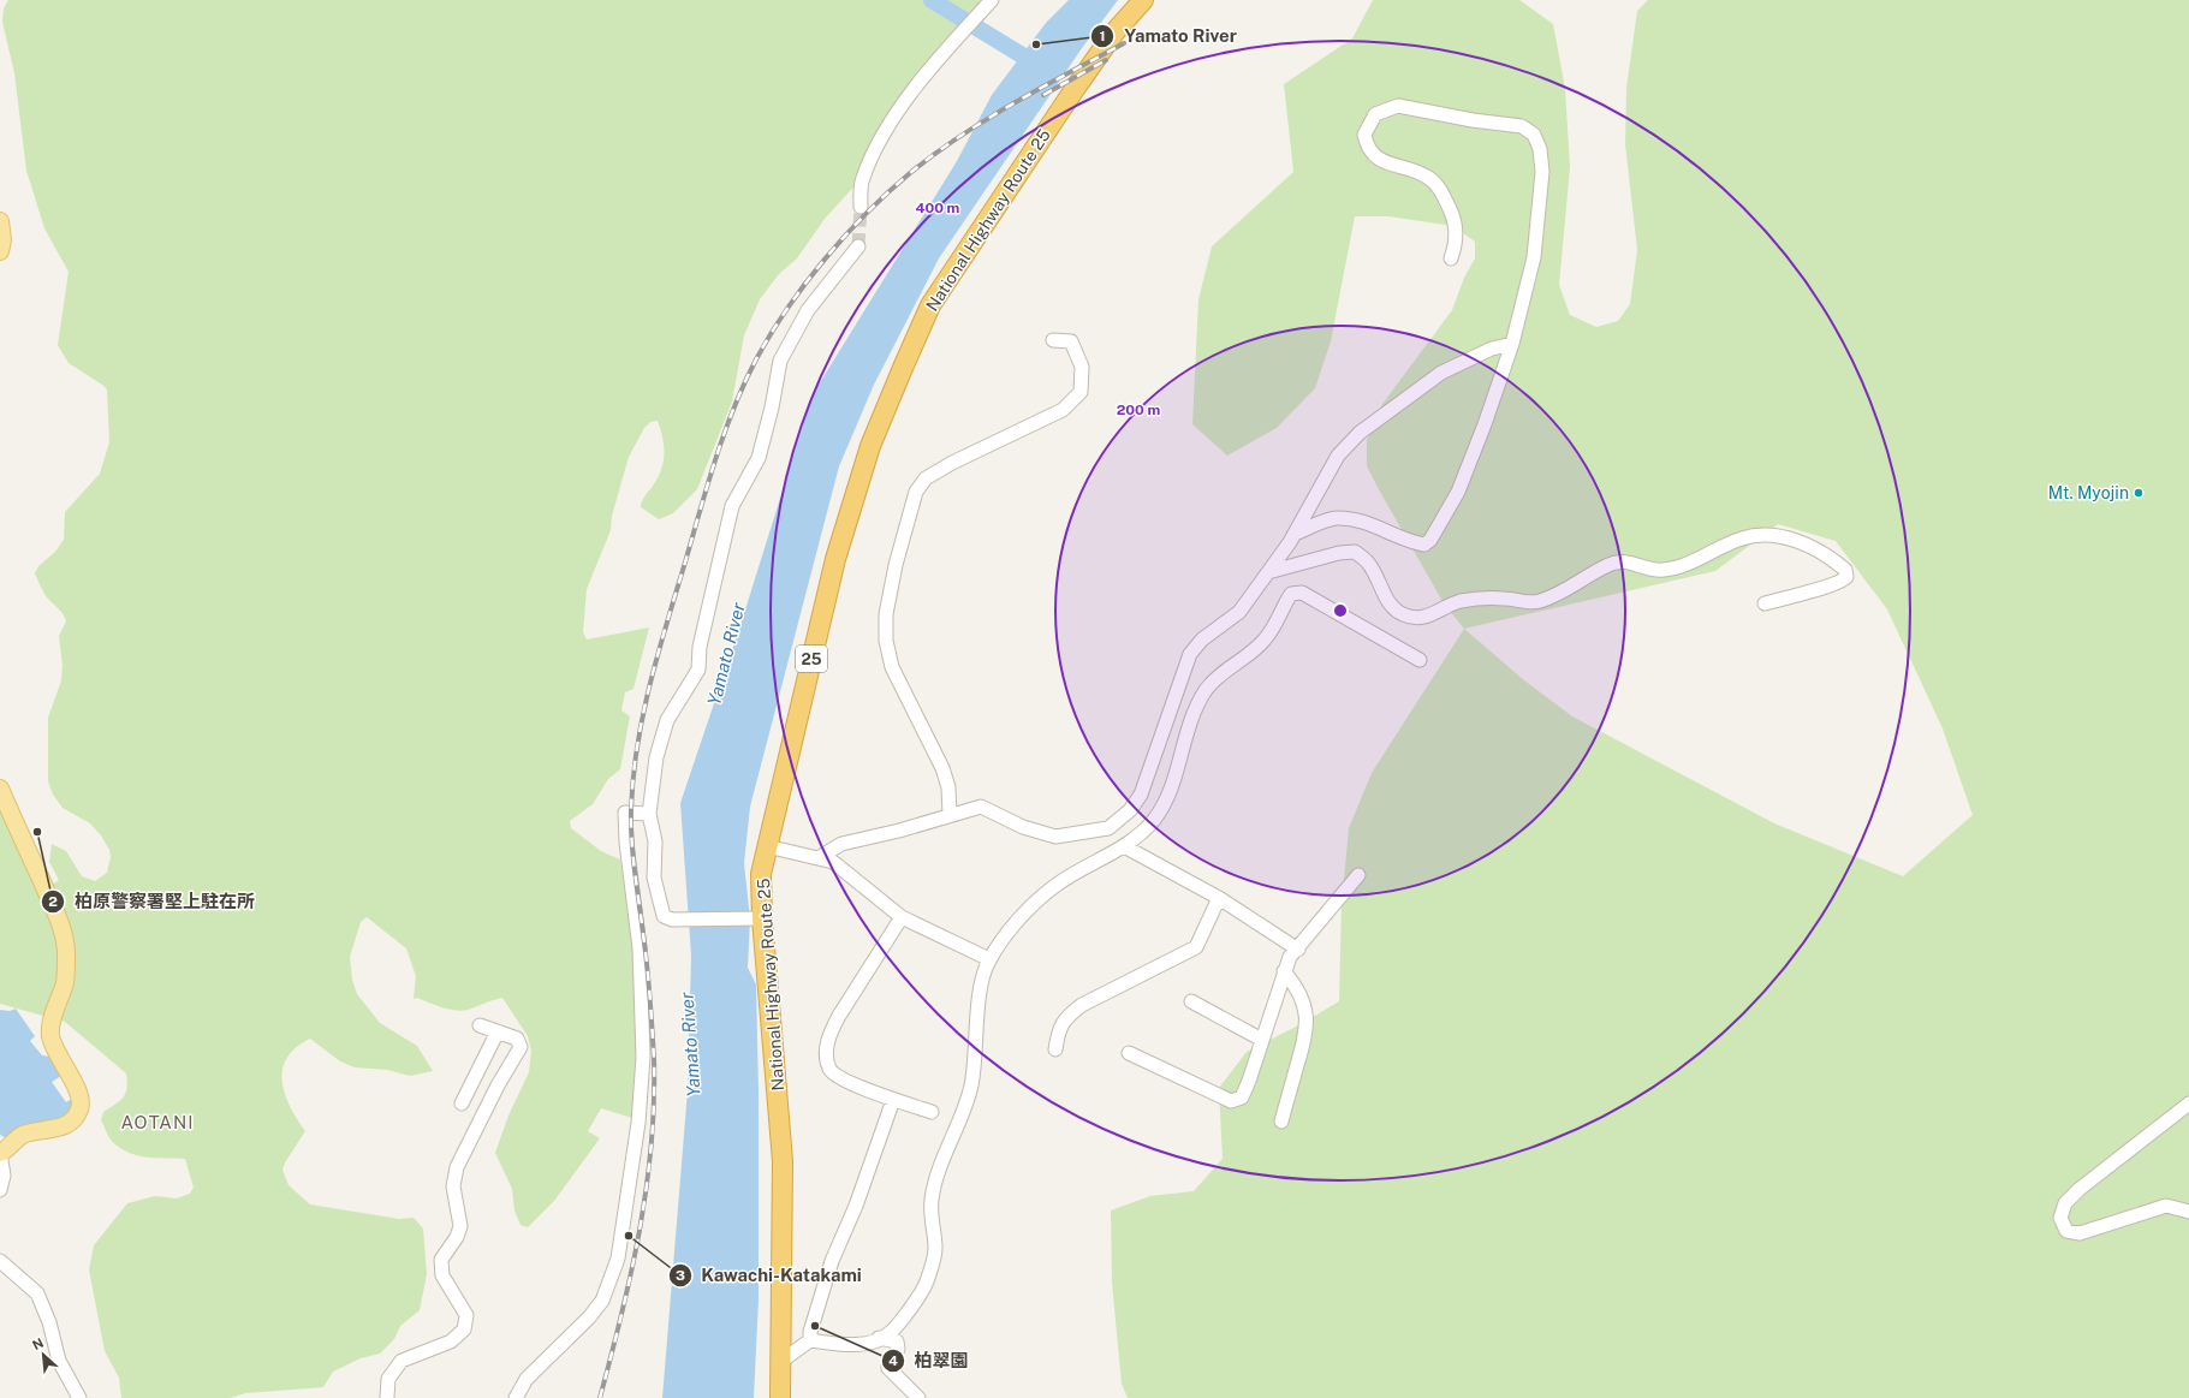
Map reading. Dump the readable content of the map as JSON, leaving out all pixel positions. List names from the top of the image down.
{
  "streets": {
    "highway": ["National Highway Route 25", "25"]
  },
  "districts": ["AOTANI"],
  "water": ["Yamato River"],
  "places": [
    "Yamato River",
    "Mt. Myojin",
    "柏原警察署堅上駐在所",
    "Kawachi-Katakami",
    "柏翠園"
  ],
  "north": "top left",
  "rings": ["400 m", "200 m"]
}
